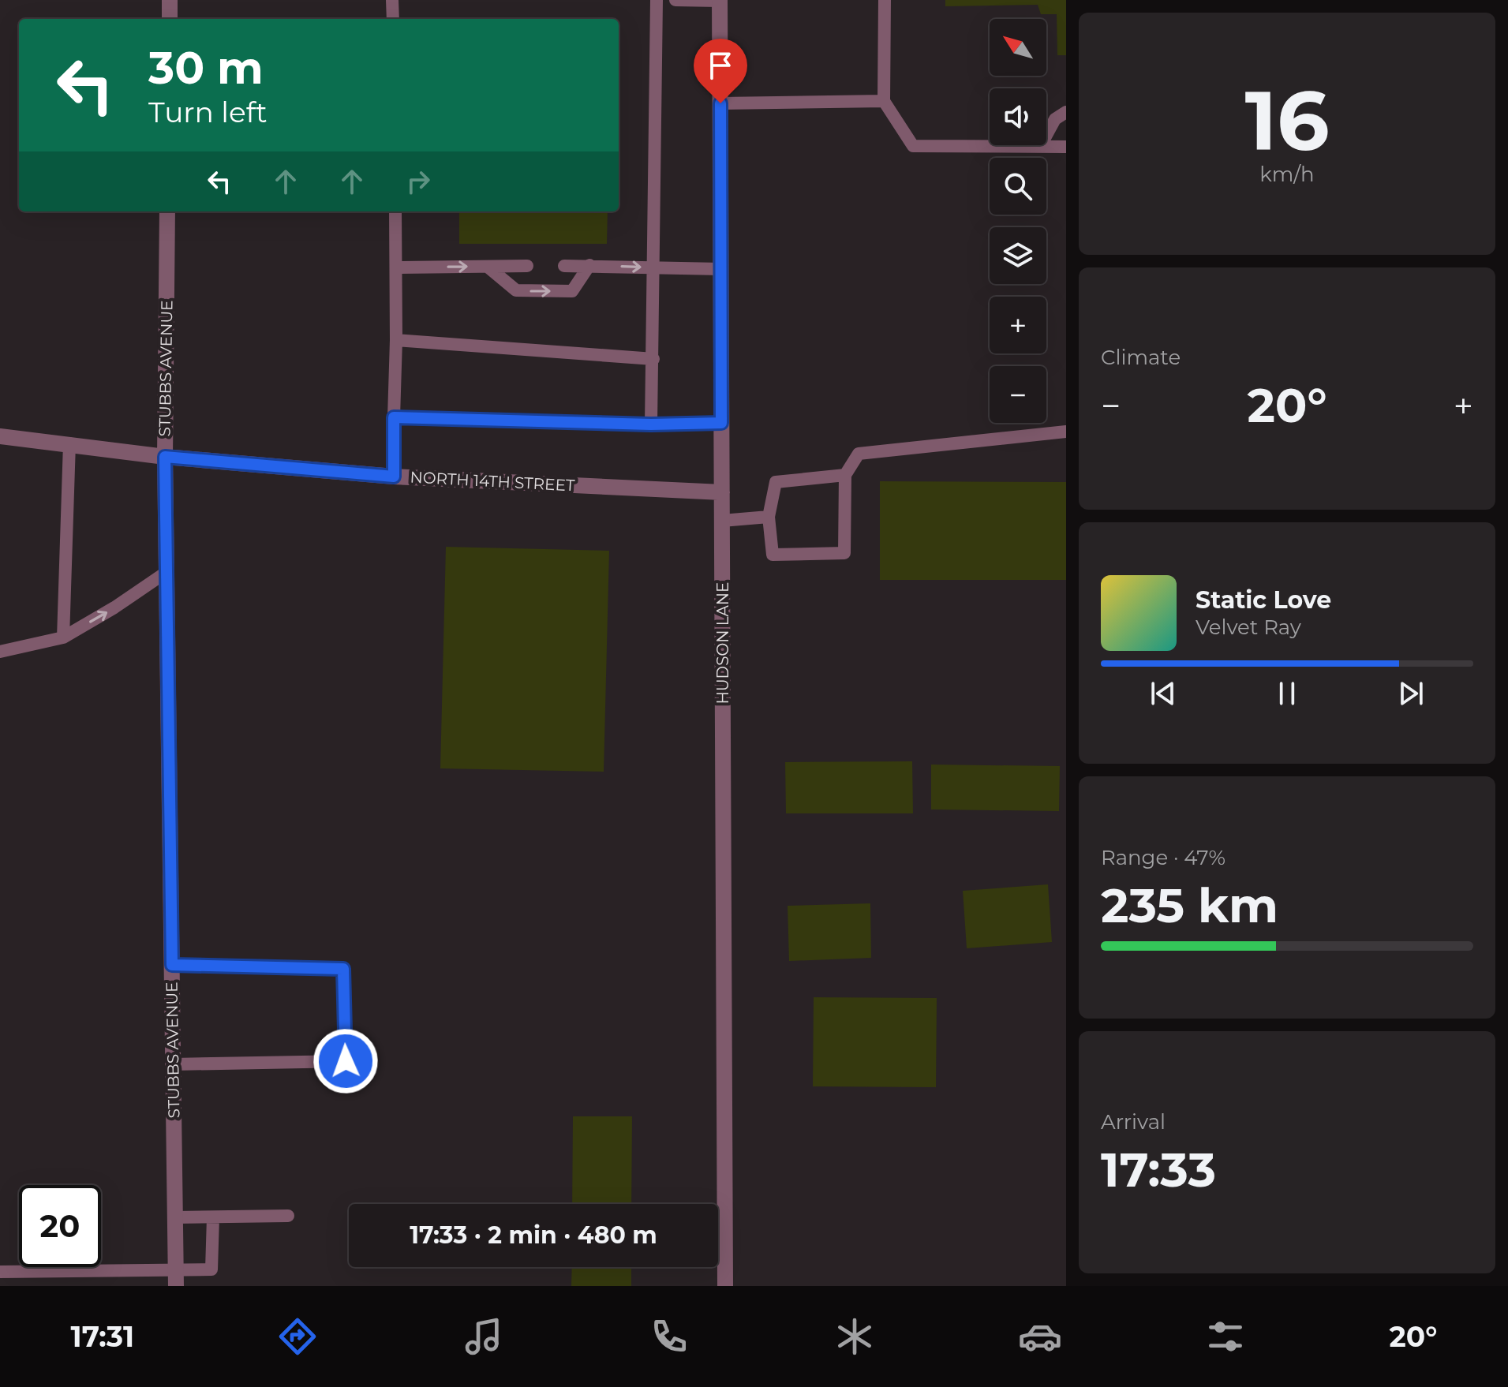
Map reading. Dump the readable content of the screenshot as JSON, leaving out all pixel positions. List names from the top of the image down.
{
  "streets": {
    "street": ["STUBBS AVENUE", "NORTH 14TH STREET", "HUDSON LANE"]
  },
  "crossings": [
    ["STUBBS AVENUE", "NORTH 14TH STREET"],
    ["NORTH 14TH STREET", "HUDSON LANE"]
  ],
  "north": "top left",
  "page": {
    "tile": [
      ["16", "km/h"],
      "Climate",
      ["Range · 47%", "235 km"],
      ["Arrival", "17:33"]
    ],
    "map_buttons": ["+", "−"],
    "turn": ["30 m", "Turn left"],
    "heat": ["−", "20°", "+"],
    "song": ["Static Love", "Velvet Ray"],
    "limit": "20",
    "trip": "17:33 · 2 min · 480 m",
    "tabs": ["17:31", "20°"]
  }
}
